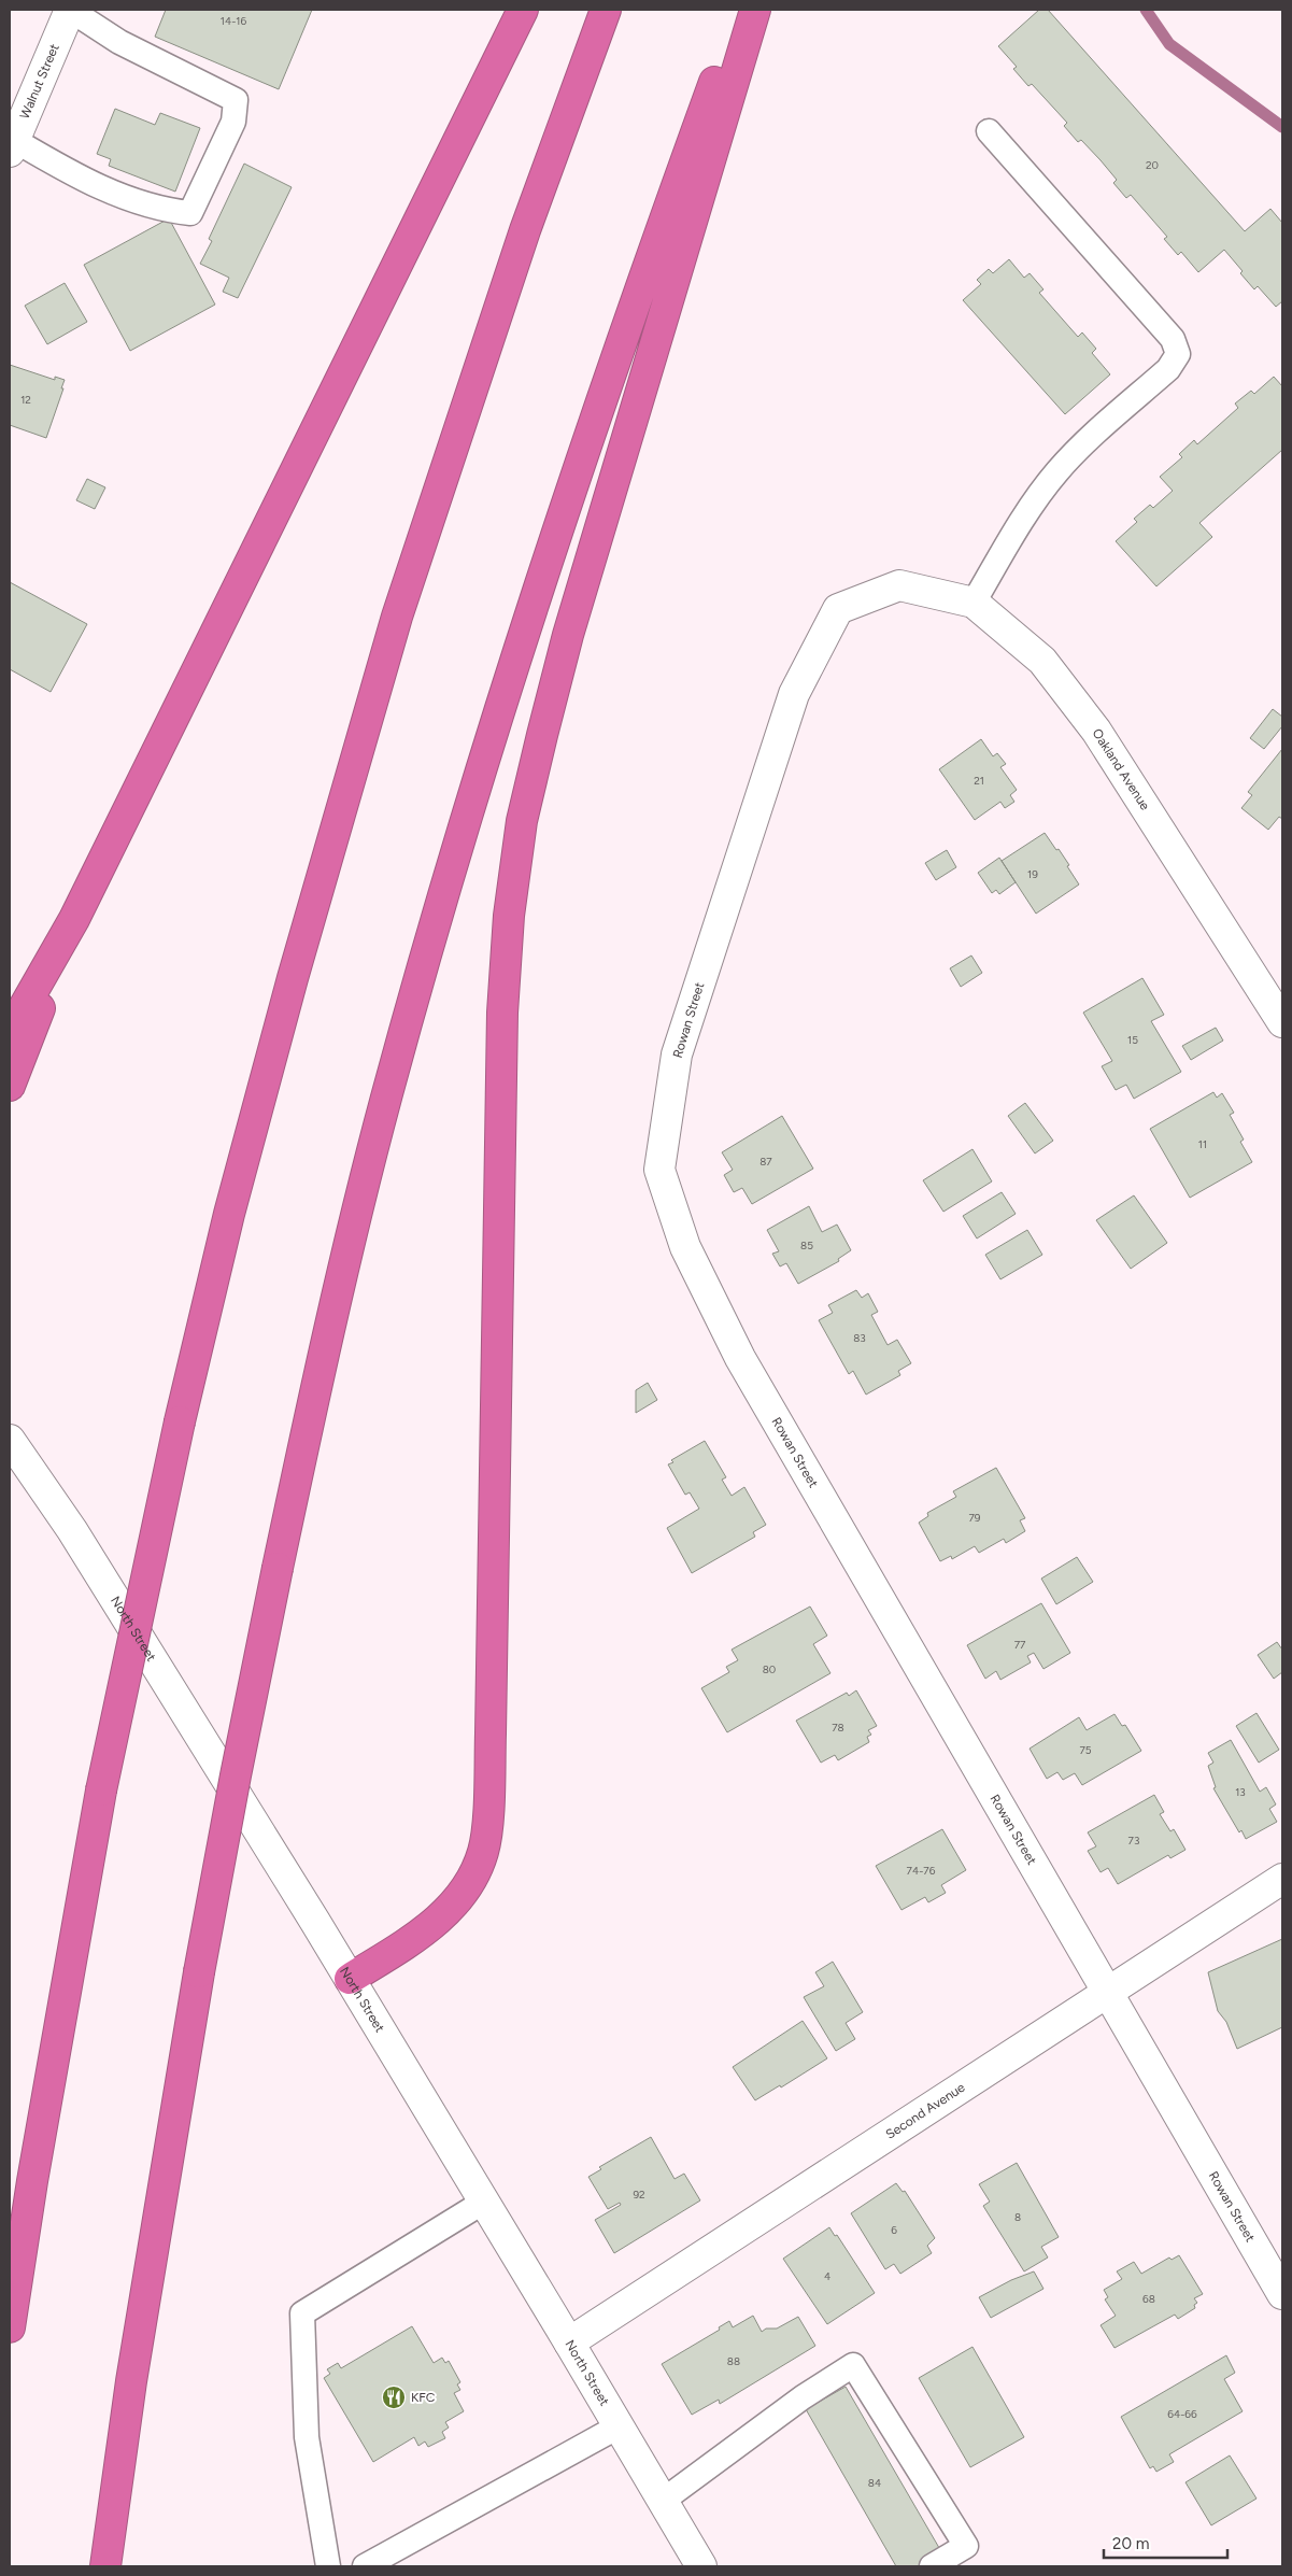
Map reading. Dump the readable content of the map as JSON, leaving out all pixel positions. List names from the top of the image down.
{
  "streets": {
    "street": [
      "Walnut Street",
      "Oakland Avenue",
      "Rowan Street",
      "North Street",
      "Second Avenue"
    ]
  },
  "crossings": [
    ["Oakland Avenue", "Rowan Street"],
    ["Rowan Street", "Second Avenue"],
    ["North Street", "Second Avenue"]
  ],
  "places": {
    "restaurant": ["KFC"]
  },
  "house_numbers": [
    "14-16",
    "20",
    "12",
    "21",
    "19",
    "15",
    "11",
    "87",
    "85",
    "83",
    "79",
    "77",
    "80",
    "78",
    "75",
    "13",
    "73",
    "74-76",
    "92",
    "8",
    "6",
    "4",
    "68",
    "88",
    "64-66",
    "84"
  ],
  "scale_bar": "20 m"
}
